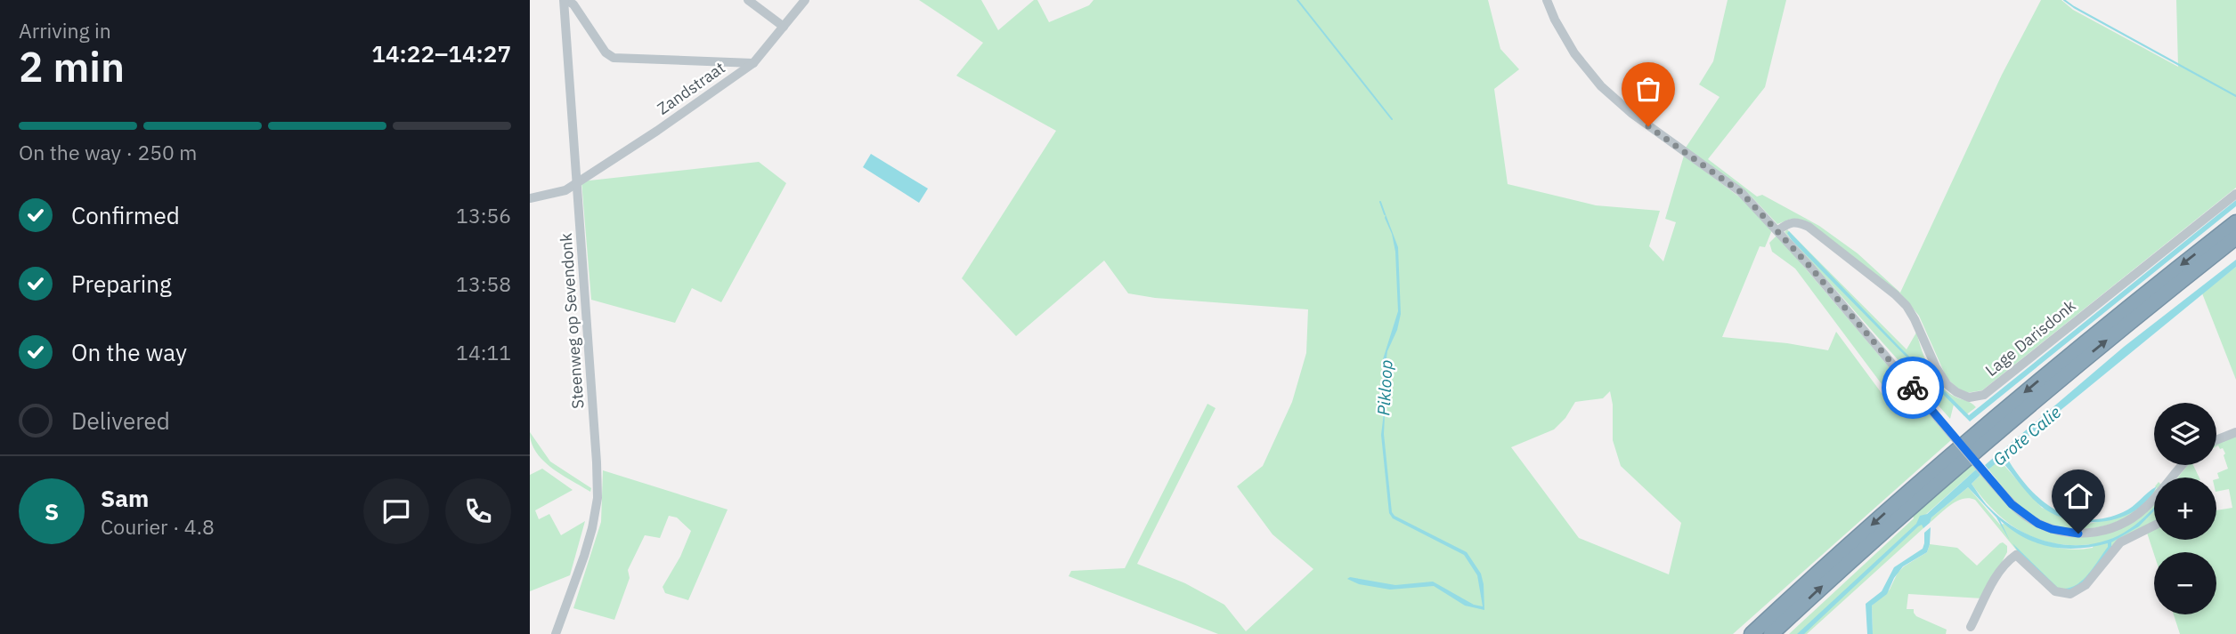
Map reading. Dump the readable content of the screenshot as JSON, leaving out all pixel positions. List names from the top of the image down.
{
  "streets": {
    "street": ["Zandstraat", "Steenweg op Sevendonk", "Lage Darisdonk"]
  },
  "crossings": [
    ["Zandstraat", "Steenweg op Sevendonk"]
  ],
  "water": ["Pikloop", "Grote Calie"],
  "page": {
    "heading": ["2 min", "Arriving in", "14:22–14:27"],
    "panel": ["Sam", "Courier · 4.8"],
    "bar": "On the way · 250 m",
    "list": [
      ["Confirmed", "13:56"],
      ["Preparing", "13:58"],
      ["On the way", "14:11"],
      "Delivered"
    ],
    "map_buttons": ["+", "−"],
    "round": "S"
  }
}
